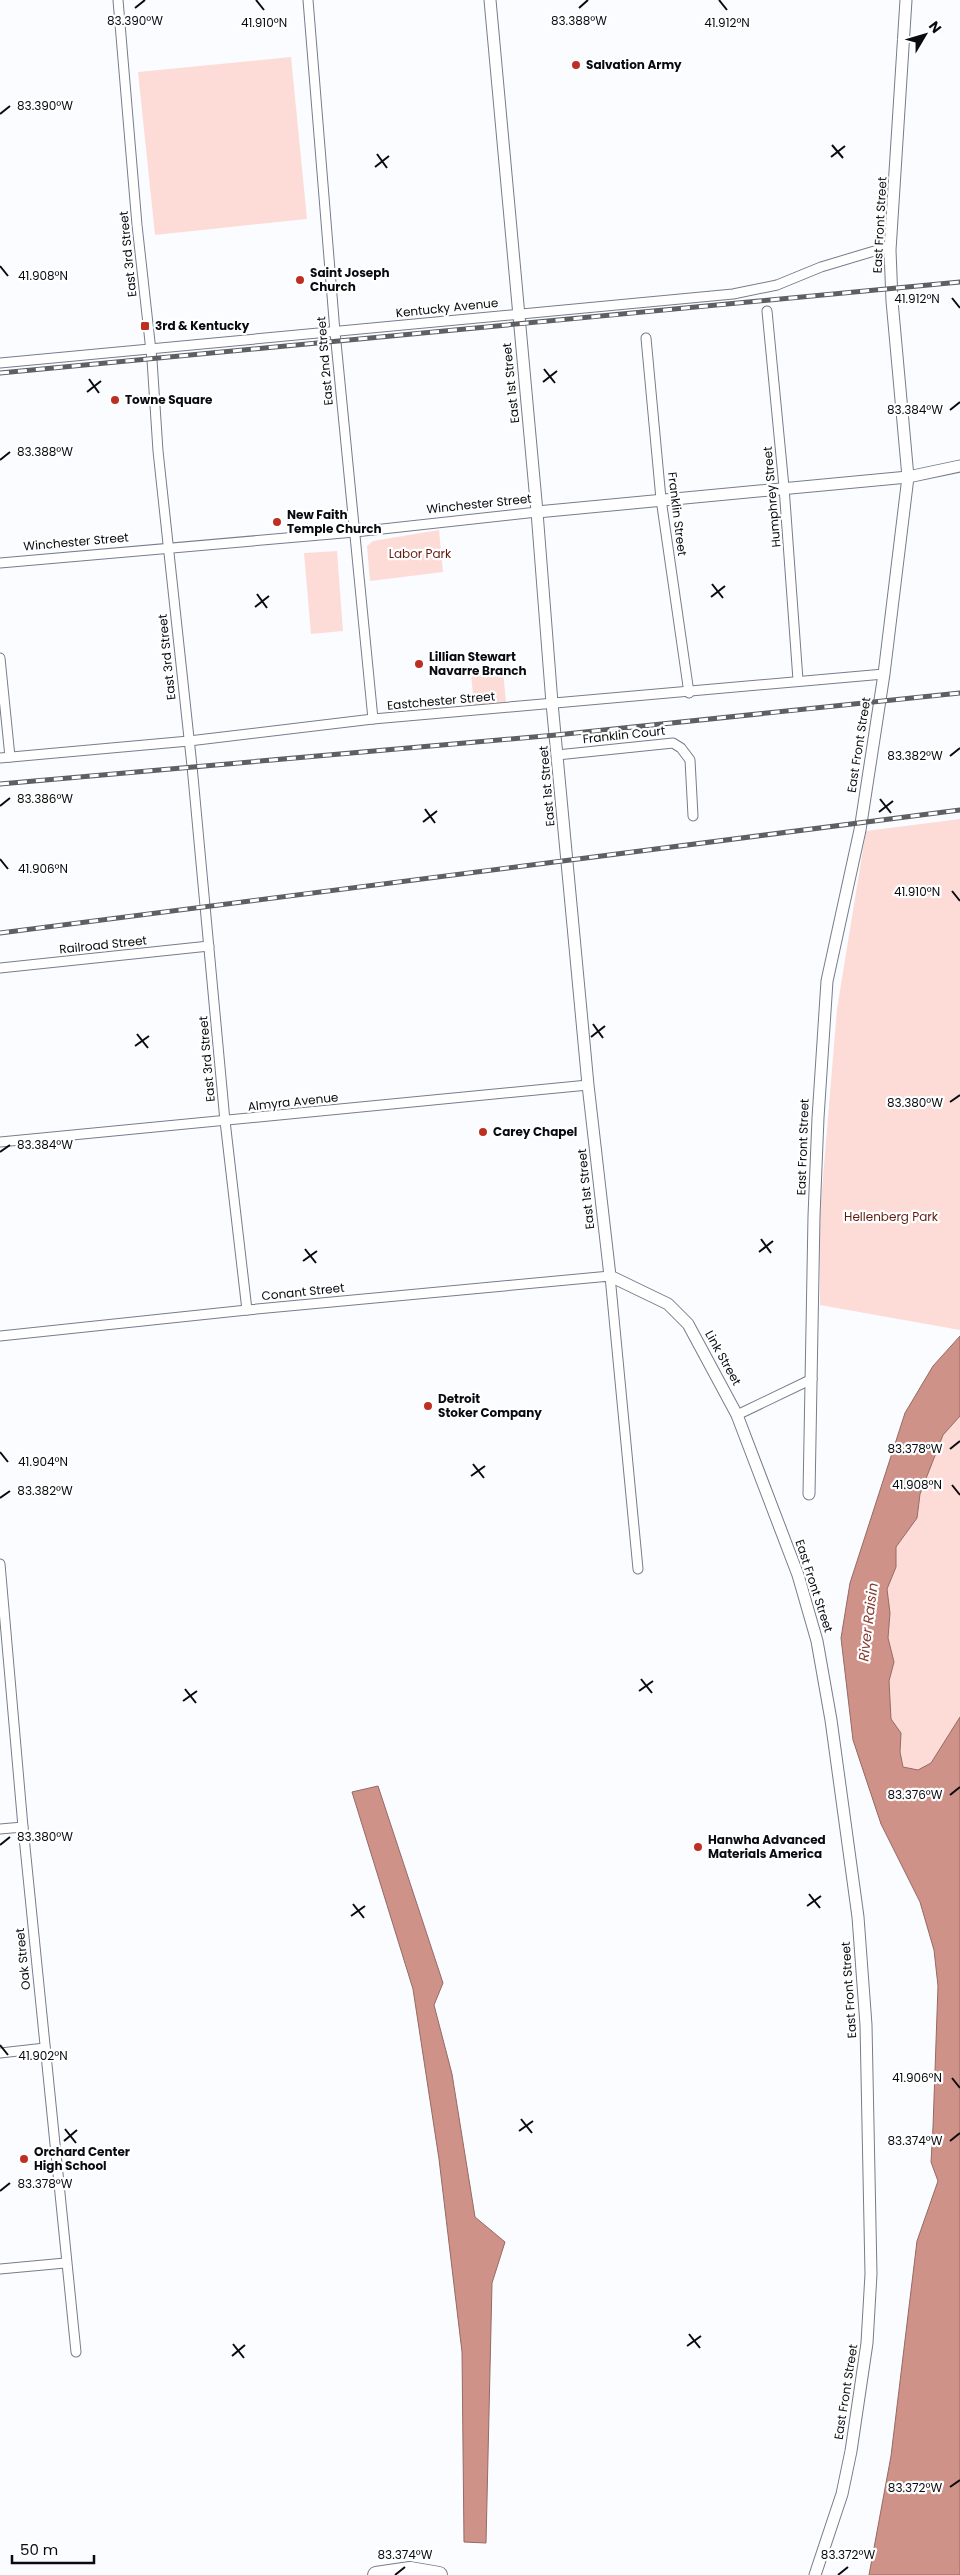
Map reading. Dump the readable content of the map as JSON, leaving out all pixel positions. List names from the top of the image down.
{
  "streets": {
    "street": [
      "East Front Street",
      "East 3rd Street",
      "Kentucky Avenue",
      "East 2nd Street",
      "East 1st Street",
      "Humphrey Street",
      "Winchester Street",
      "Franklin Street",
      "Eastchester Street",
      "Franklin Court",
      "Railroad Street",
      "Almyra Avenue",
      "Conant Street",
      "Link Street",
      "Oak Street"
    ]
  },
  "crossings": [
    ["East Front Street", "Kentucky Avenue"],
    ["East Front Street", "Winchester Street"],
    ["East Front Street", "Eastchester Street"],
    ["East Front Street", "Link Street"],
    ["East 3rd Street", "Kentucky Avenue"],
    ["East 3rd Street", "Winchester Street"],
    ["East 3rd Street", "Eastchester Street"],
    ["East 3rd Street", "Railroad Street"],
    ["East 3rd Street", "Almyra Avenue"],
    ["East 3rd Street", "Conant Street"],
    ["Kentucky Avenue", "East 2nd Street"],
    ["Kentucky Avenue", "East 1st Street"],
    ["East 2nd Street", "Winchester Street"],
    ["East 2nd Street", "Eastchester Street"],
    ["East 1st Street", "Winchester Street"],
    ["East 1st Street", "Eastchester Street"],
    ["East 1st Street", "Franklin Court"],
    ["East 1st Street", "Almyra Avenue"],
    ["East 1st Street", "Conant Street"],
    ["East 1st Street", "Link Street"],
    ["Humphrey Street", "Winchester Street"],
    ["Humphrey Street", "Eastchester Street"],
    ["Winchester Street", "Franklin Street"],
    ["Franklin Street", "Eastchester Street"],
    ["Conant Street", "Link Street"]
  ],
  "water": ["River Raisin"],
  "parks": ["Labor Park", "Hellenberg Park"],
  "places": {
    "other": [
      "Salvation Army",
      "Saint Joseph Church",
      "Towne Square",
      "New Faith Temple Church",
      "Lillian Stewart Navarre Branch",
      "Carey Chapel",
      "Detroit Stoker Company",
      "Hanwha Advanced Materials America",
      "Orchard Center High School"
    ],
    "transit": ["3rd & Kentucky"]
  },
  "scale_bar": "50 m",
  "north": "top right",
  "coordinates": [
    "83.390°W",
    "83.388°W",
    "41.910°N",
    "41.912°N",
    "41.908°N",
    "83.384°W",
    "83.382°W",
    "83.386°W",
    "41.906°N",
    "83.380°W",
    "83.378°W",
    "41.904°N",
    "83.376°W",
    "41.902°N",
    "83.374°W",
    "83.372°W"
  ]
}
